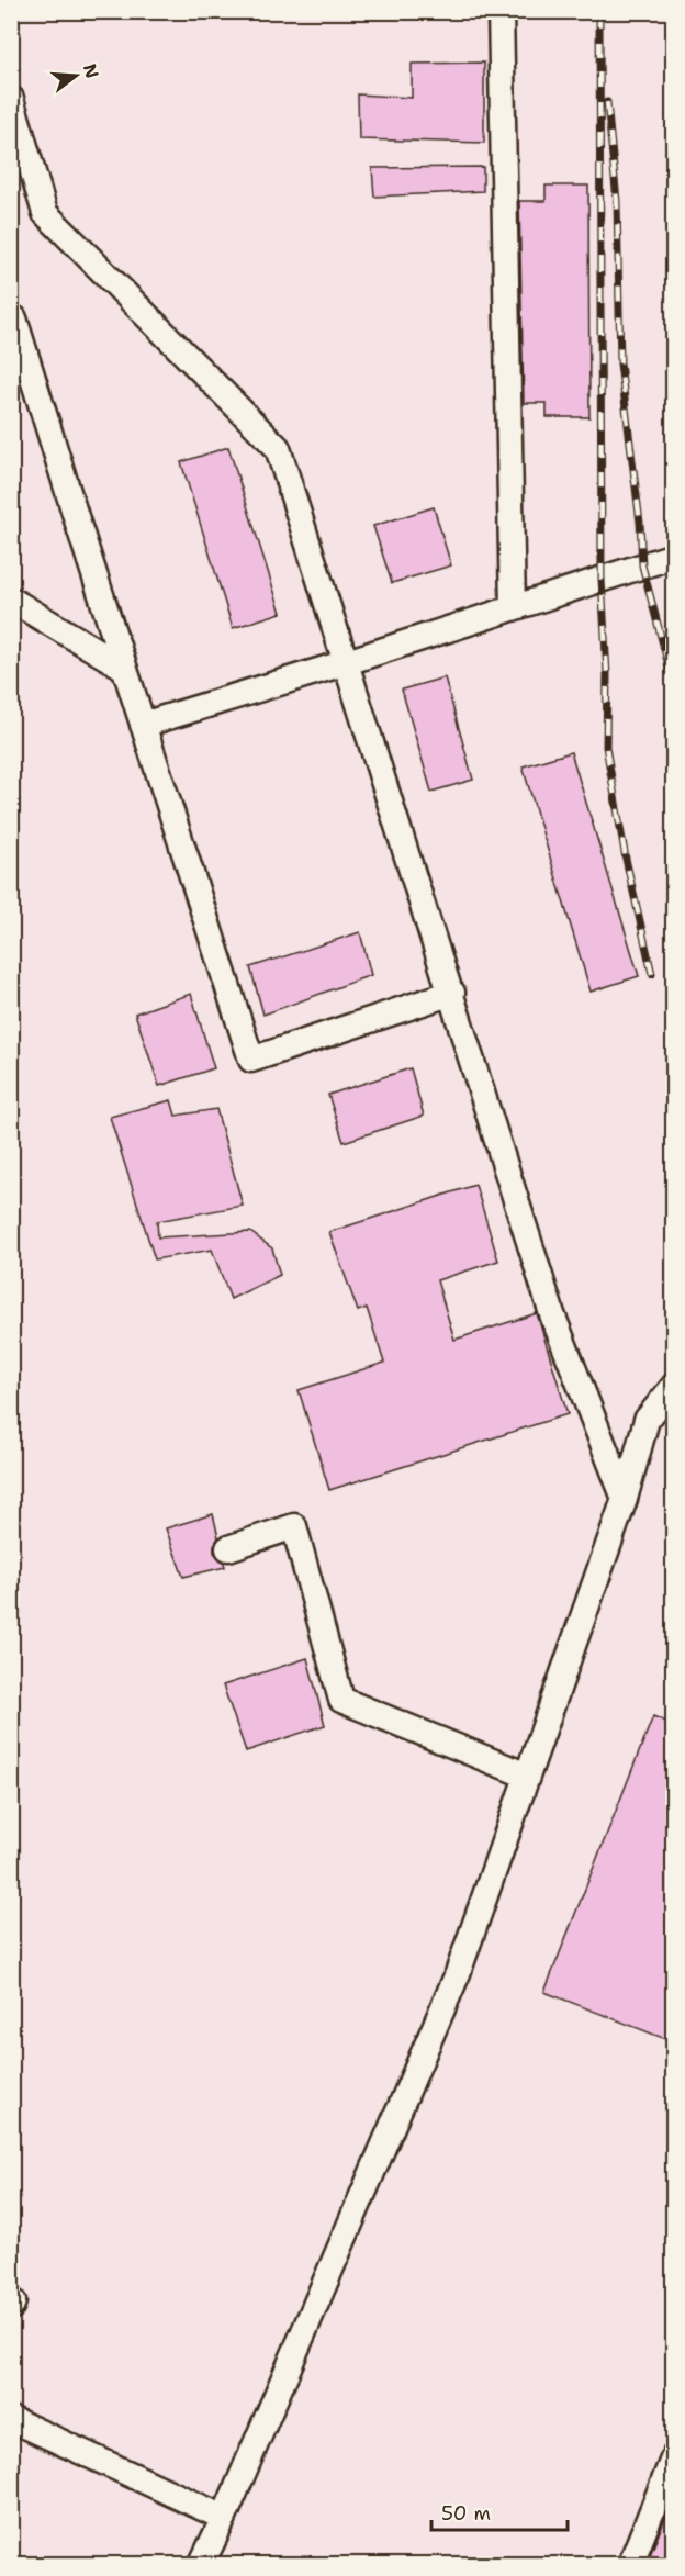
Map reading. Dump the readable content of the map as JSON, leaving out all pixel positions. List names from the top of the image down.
{
  "scale_bar": "50 m",
  "north": "right"
}
